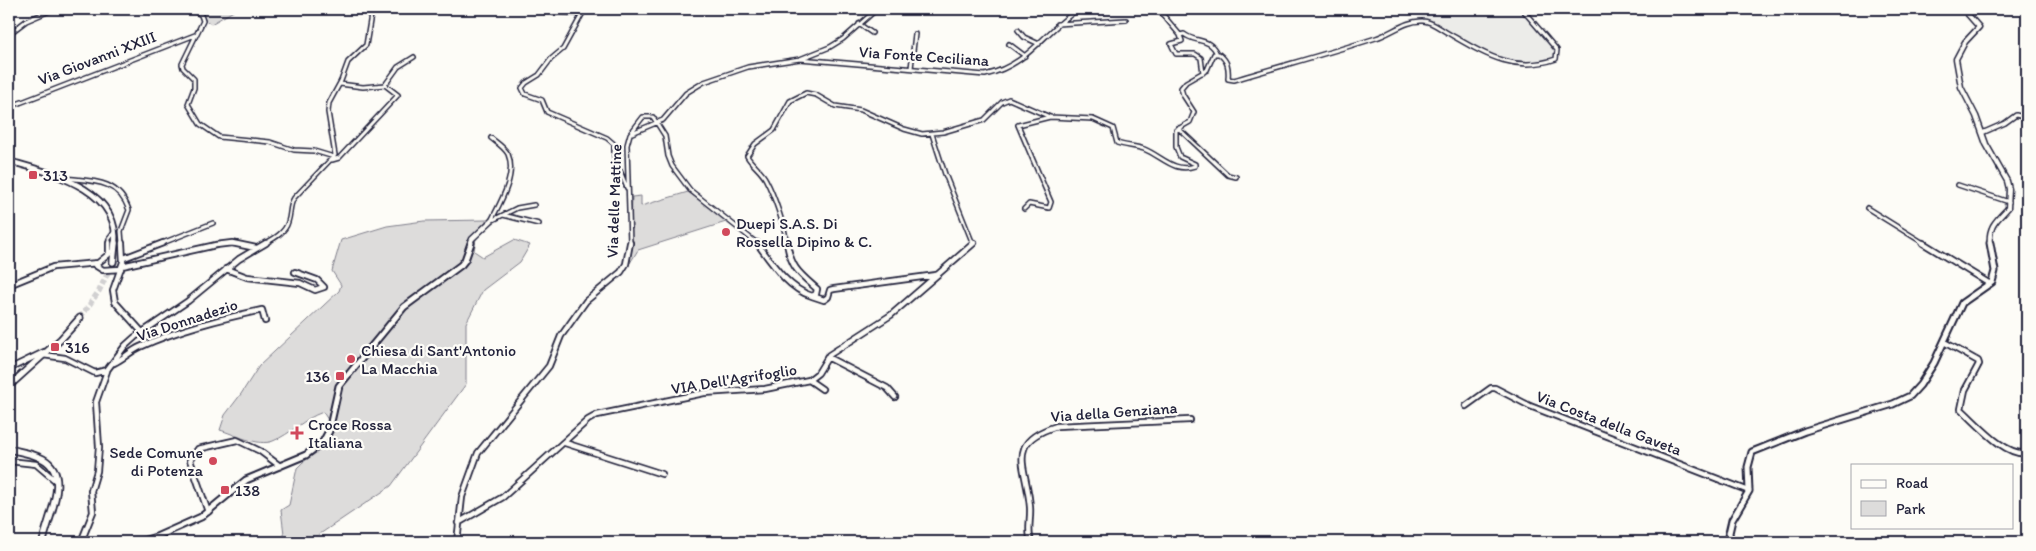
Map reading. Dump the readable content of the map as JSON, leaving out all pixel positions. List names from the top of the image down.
{
  "streets": {
    "street": [
      "Via Fonte Ceciliana",
      "Via Giovanni XXIII",
      "Via delle Mattine",
      "Via Donnadezio",
      "VIA Dell'Agrifoglio",
      "Via della Genziana",
      "Via Costa della Gaveta"
    ]
  },
  "crossings": [
    ["Via Fonte Ceciliana", "Via delle Mattine"],
    ["Via delle Mattine", "VIA Dell'Agrifoglio"]
  ],
  "places": {
    "transit": [
      "313",
      "316",
      "136",
      "138"
    ],
    "other": ["Duepi S.A.S. Di Rossella Dipino & C.", "Chiesa di Sant'Antonio La Macchia", "Sede Comune di Potenza"],
    "health": ["Croce Rossa Italiana"]
  },
  "legend": ["Road", "Park"]
}
